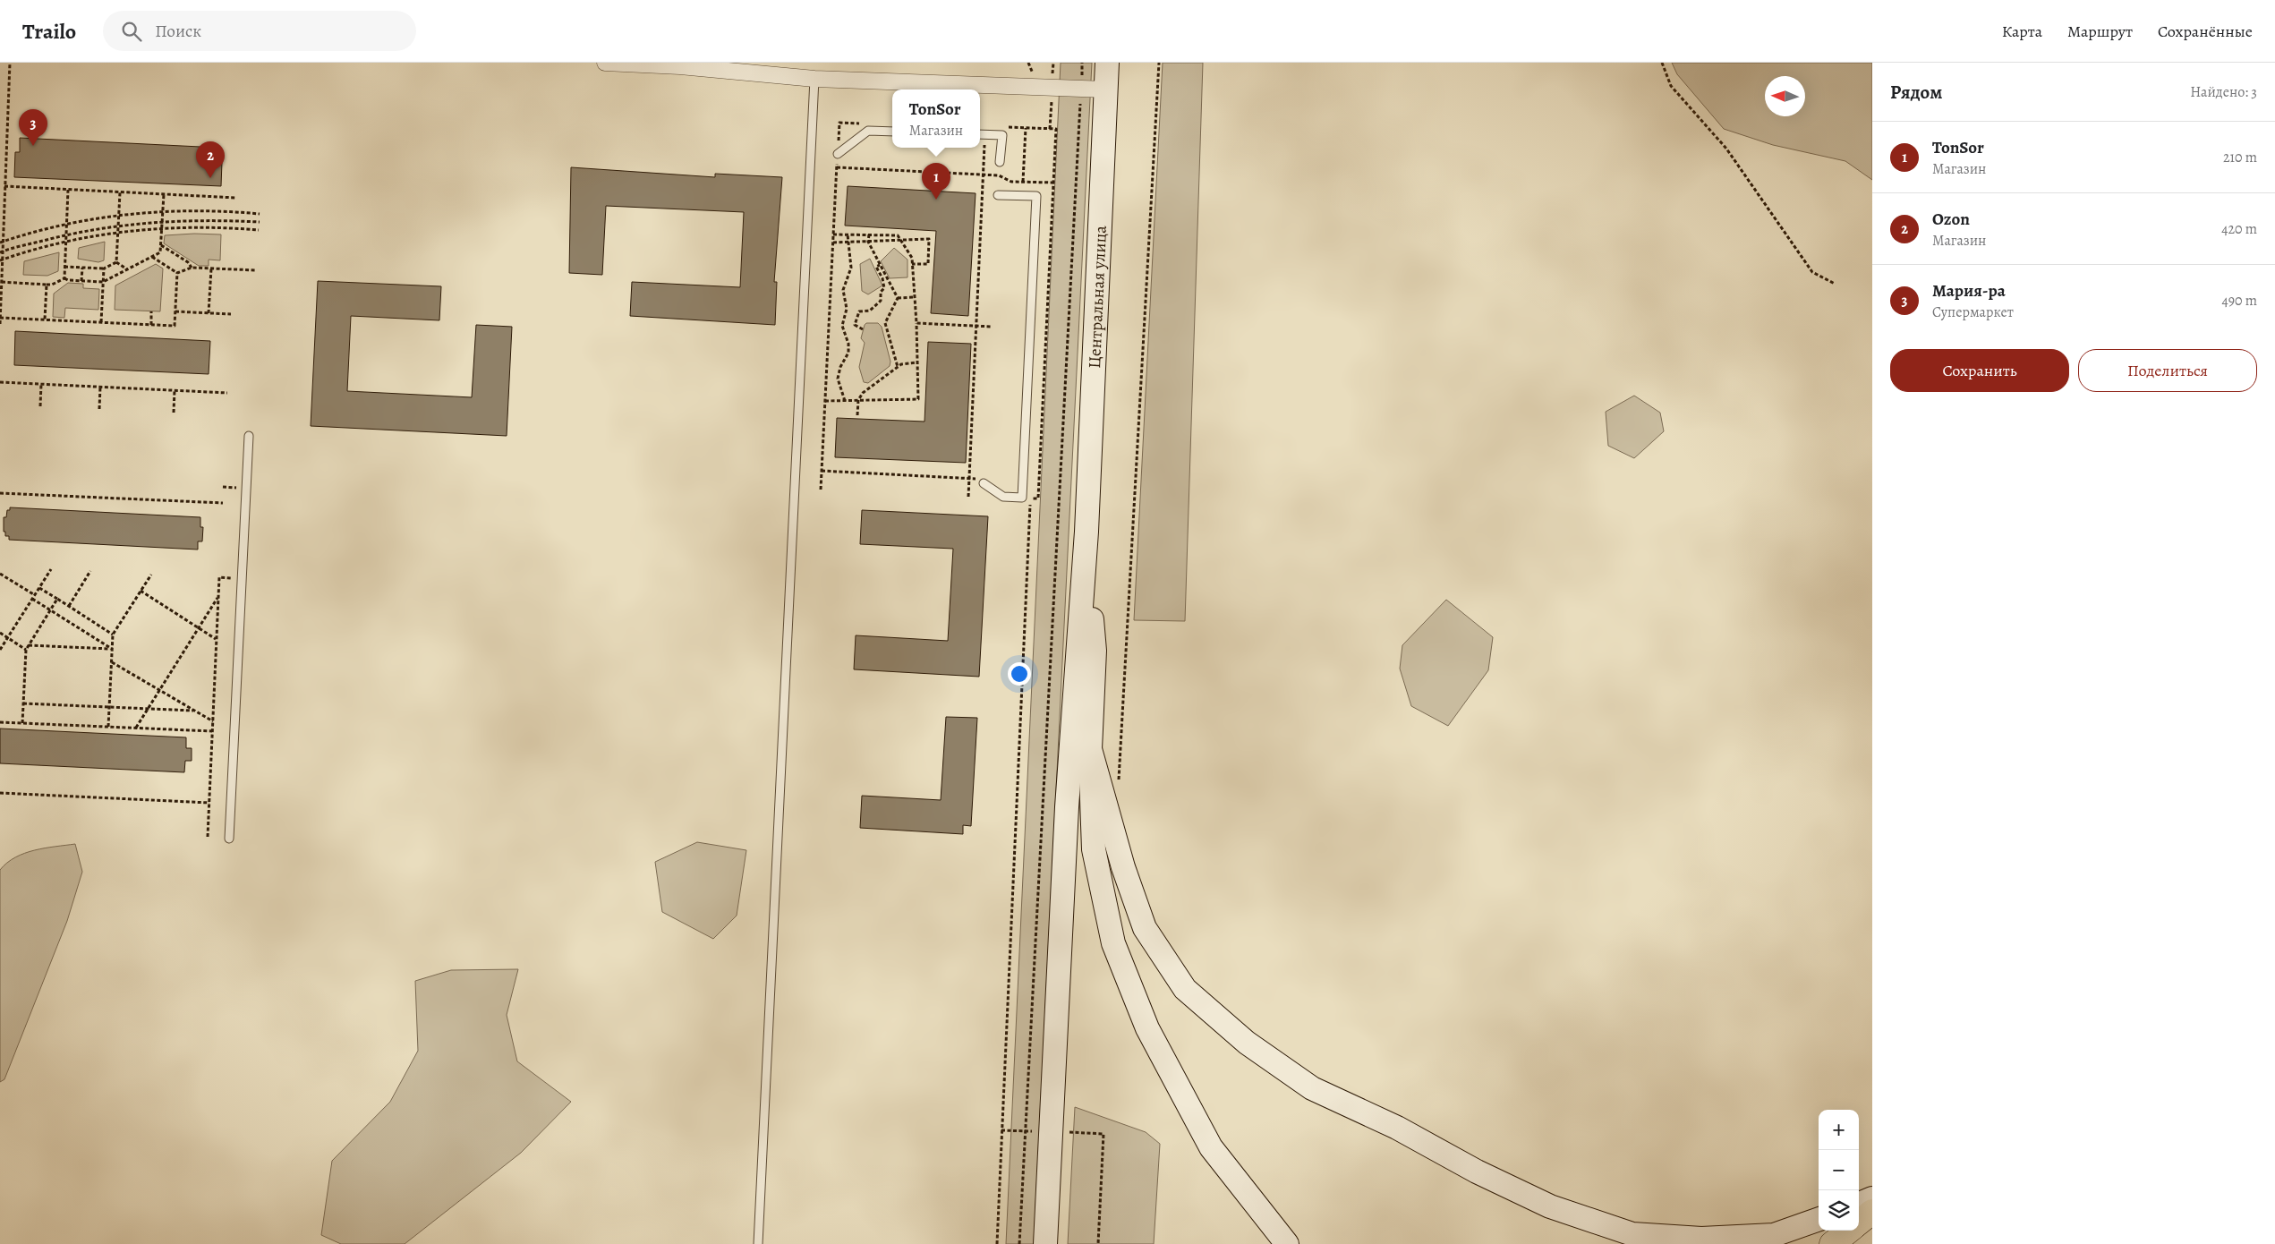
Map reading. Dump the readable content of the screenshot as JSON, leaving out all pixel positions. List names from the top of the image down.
{
  "streets": {
    "main road": ["Центральная улица"]
  },
  "north": "left",
  "page": {
    "header": "Trailo",
    "search": "Поиск",
    "nav": ["Карта", "Маршрут", "Сохранённые"],
    "heading": ["Рядом", "Найдено: 3"],
    "popup": ["TonSor", "Магазин"],
    "pins": ["3", "2", "1"],
    "list": [
      {
        "mark": "1",
        "name": "TonSor",
        "note": "Магазин",
        "value": "210 m"
      },
      {
        "mark": "2",
        "name": "Ozon",
        "note": "Магазин",
        "value": "420 m"
      },
      {
        "mark": "3",
        "name": "Мария-ра",
        "note": "Супермаркет",
        "value": "490 m"
      }
    ],
    "buttons": ["Сохранить", "Поделиться"],
    "map_buttons": ["+", "−"]
  }
}
